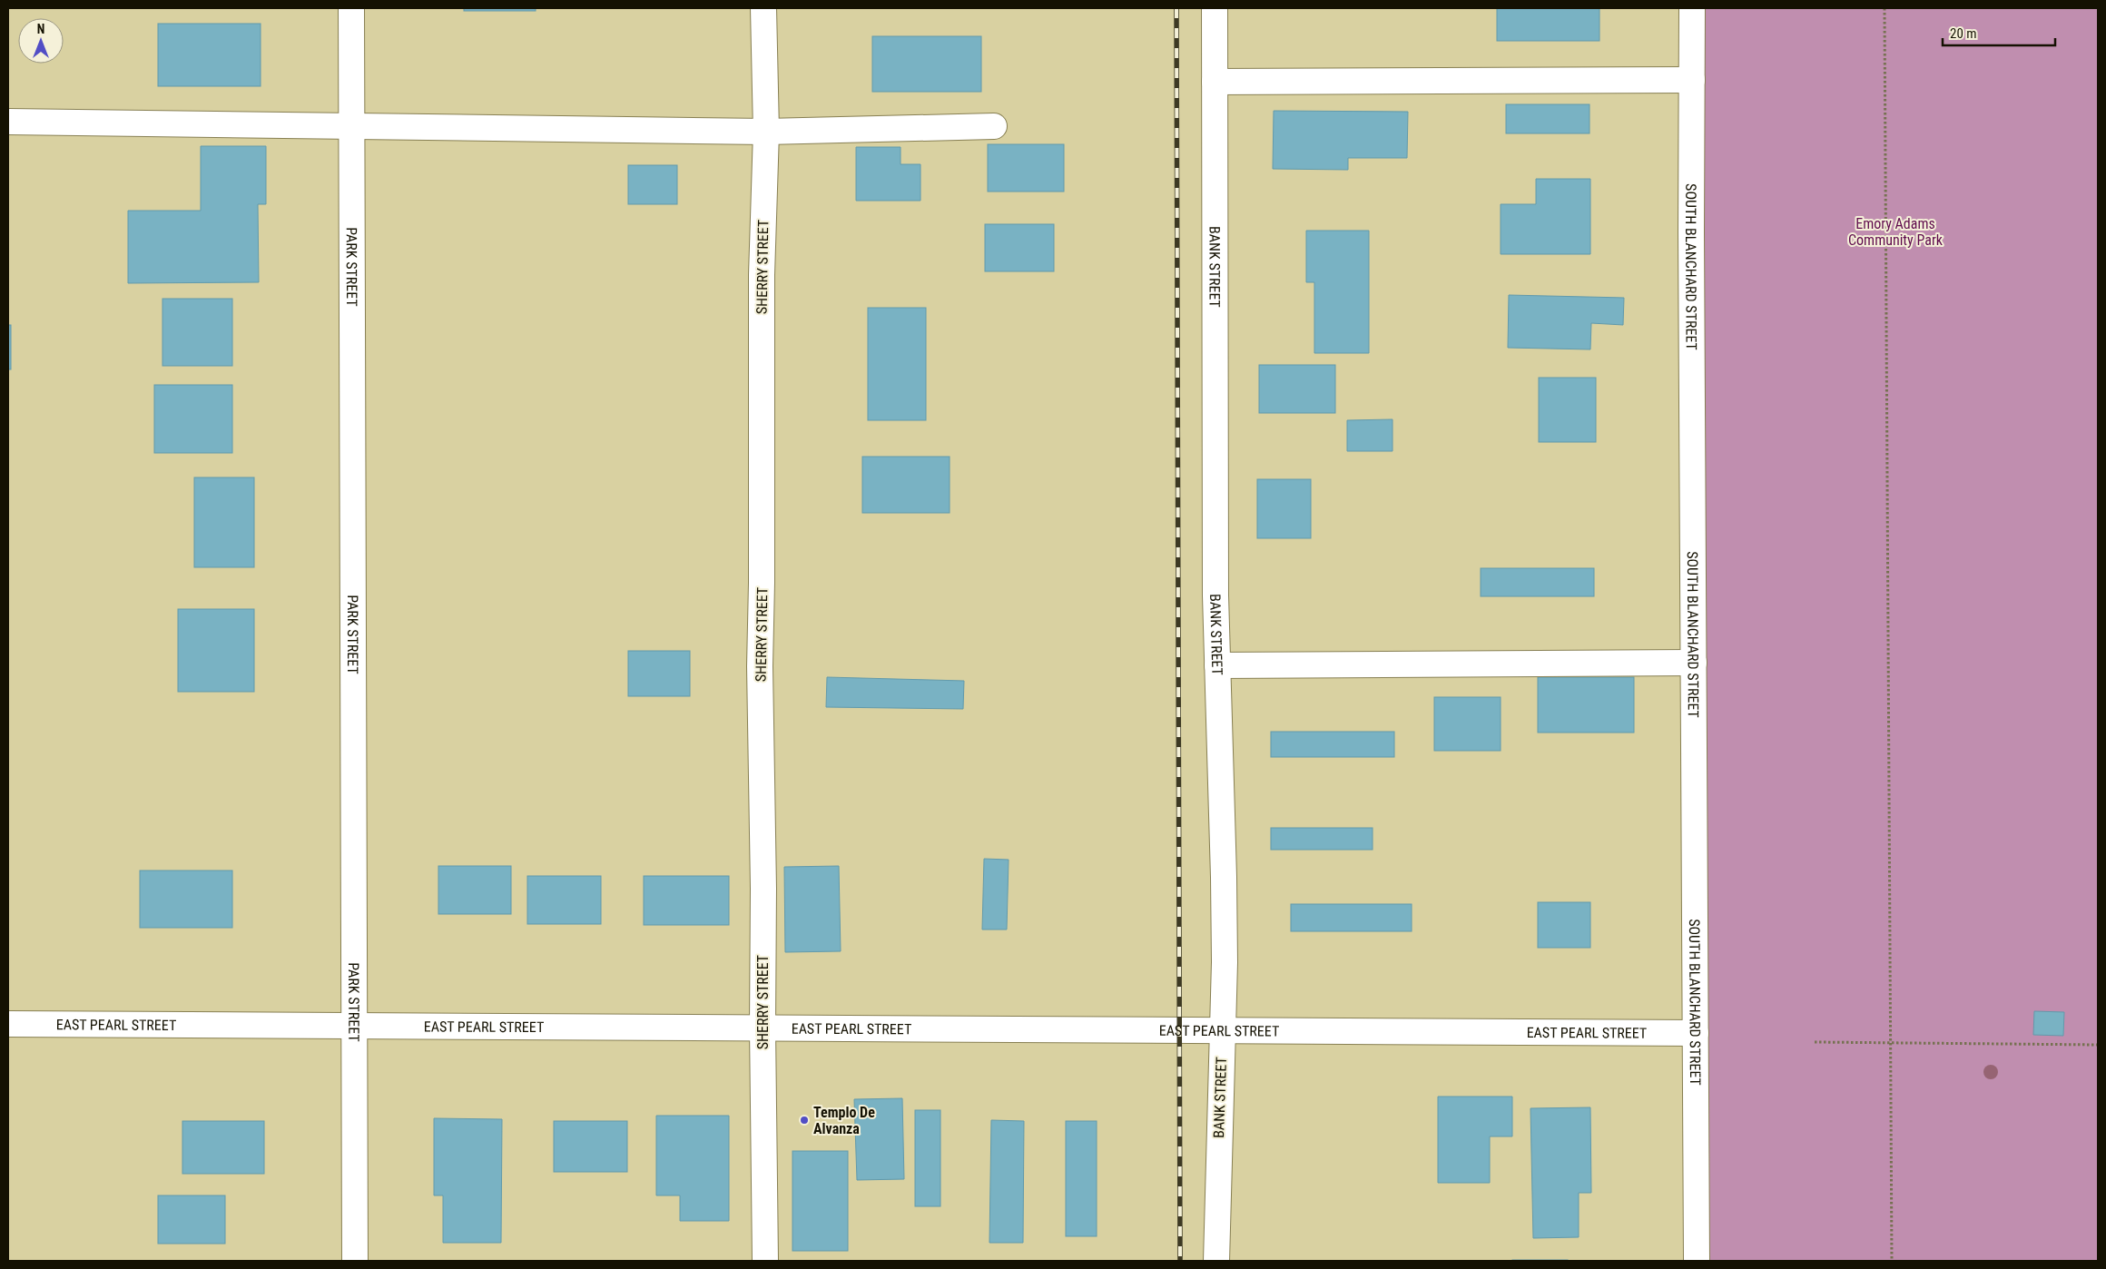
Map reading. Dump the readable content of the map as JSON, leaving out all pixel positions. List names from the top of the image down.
{
  "streets": {
    "street": [
      "PARK STREET",
      "SHERRY STREET",
      "BANK STREET",
      "SOUTH BLANCHARD STREET",
      "EAST PEARL STREET"
    ]
  },
  "crossings": [
    ["PARK STREET", "EAST PEARL STREET"],
    ["SHERRY STREET", "EAST PEARL STREET"],
    ["BANK STREET", "EAST PEARL STREET"],
    ["SOUTH BLANCHARD STREET", "EAST PEARL STREET"]
  ],
  "parks": ["Emory Adams Community Park"],
  "places": ["Templo De Alvanza"],
  "scale_bar": "20 m",
  "north": "top"
}
